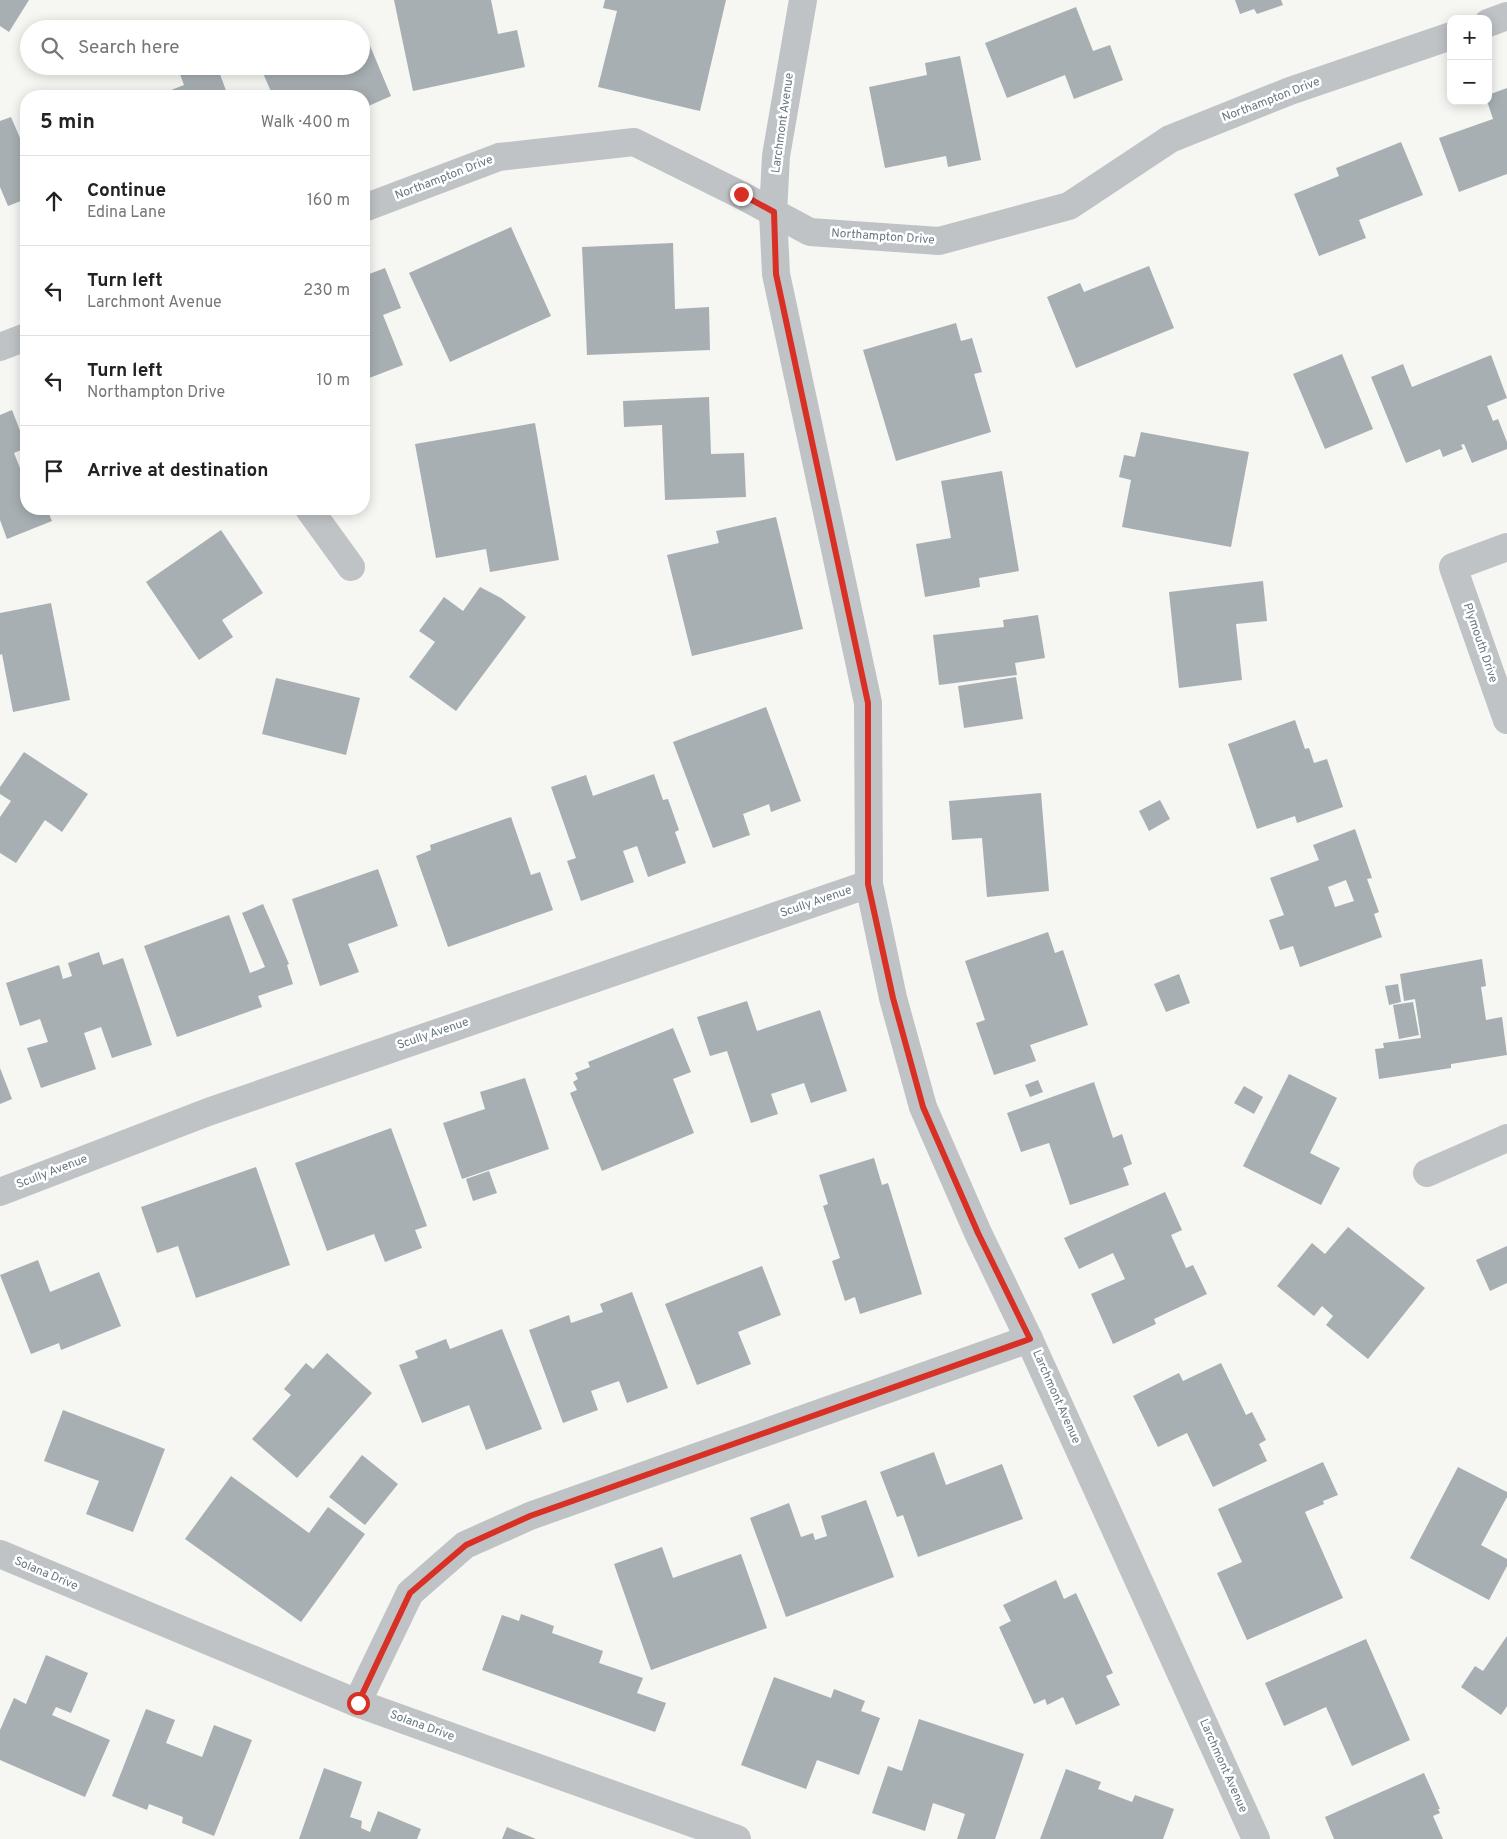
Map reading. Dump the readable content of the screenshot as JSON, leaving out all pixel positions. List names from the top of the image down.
{
  "streets": {
    "street": [
      "Northampton Drive",
      "Larchmont Avenue",
      "Plymouth Drive",
      "Scully Avenue",
      "Solana Drive"
    ]
  },
  "crossings": [
    ["Northampton Drive", "Larchmont Avenue"],
    ["Larchmont Avenue", "Scully Avenue"]
  ],
  "page": {
    "map_buttons": ["+", "−"],
    "search": "Search here",
    "heading": ["5 min", "Walk · 400 m"],
    "list": [
      ["Continue", "Edina Lane", "160 m"],
      ["Turn left", "Larchmont Avenue", "230 m"],
      ["Turn left", "Northampton Drive", "10 m"],
      "Arrive at destination"
    ]
  }
}
